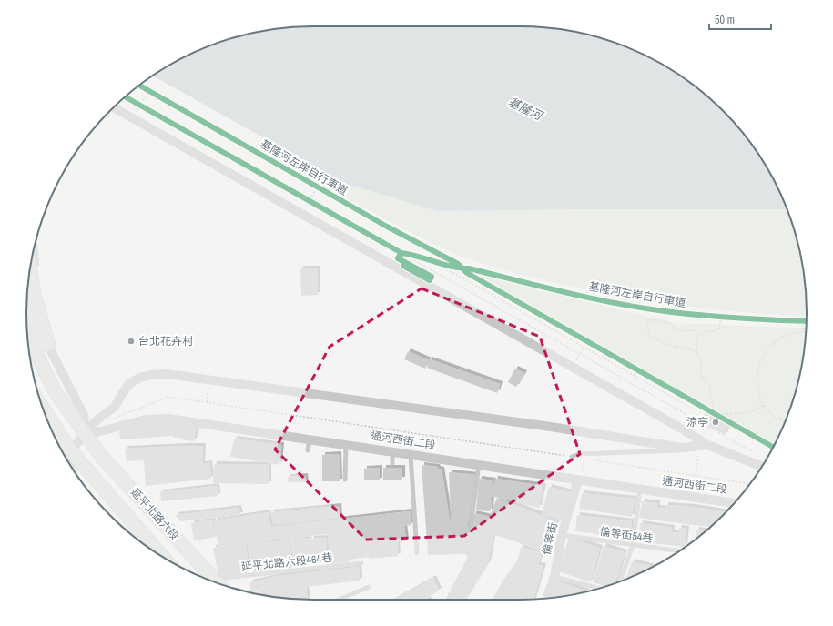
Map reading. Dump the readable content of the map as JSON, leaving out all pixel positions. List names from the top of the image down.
{
  "streets": {
    "main road": ["延平北路六段"],
    "street": ["通河西街二段", "倫等街"],
    "lane": ["倫等街54巷", "延平北路六段464巷"],
    "cycle path": ["基隆河左岸自行車道"]
  },
  "crossings": [
    ["通河西街二段", "延平北路六段"],
    ["通河西街二段", "倫等街"],
    ["延平北路六段", "延平北路六段464巷"],
    ["倫等街54巷", "倫等街"]
  ],
  "water": ["基隆河"],
  "places": ["台北花卉村", "涼亭"],
  "scale_bar": "50 m"
}
